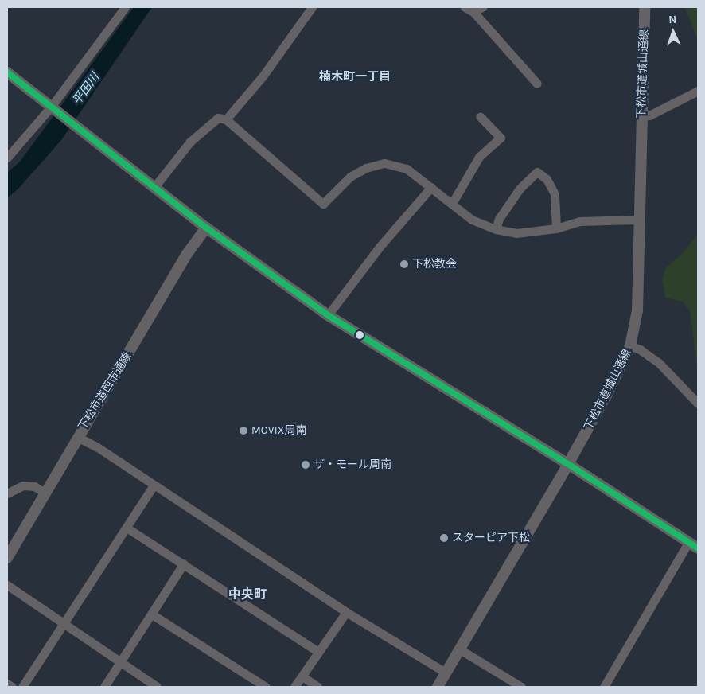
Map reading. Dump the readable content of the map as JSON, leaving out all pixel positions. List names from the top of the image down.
{
  "streets": {
    "street": ["下松市道城山通線", "下松市道西市通線"]
  },
  "districts": ["楠木町一丁目", "中央町"],
  "water": ["平田川"],
  "places": [
    "下松教会",
    "MOVIX周南",
    "ザ・モール周南",
    "スターピア下松"
  ],
  "north": "top"
}
